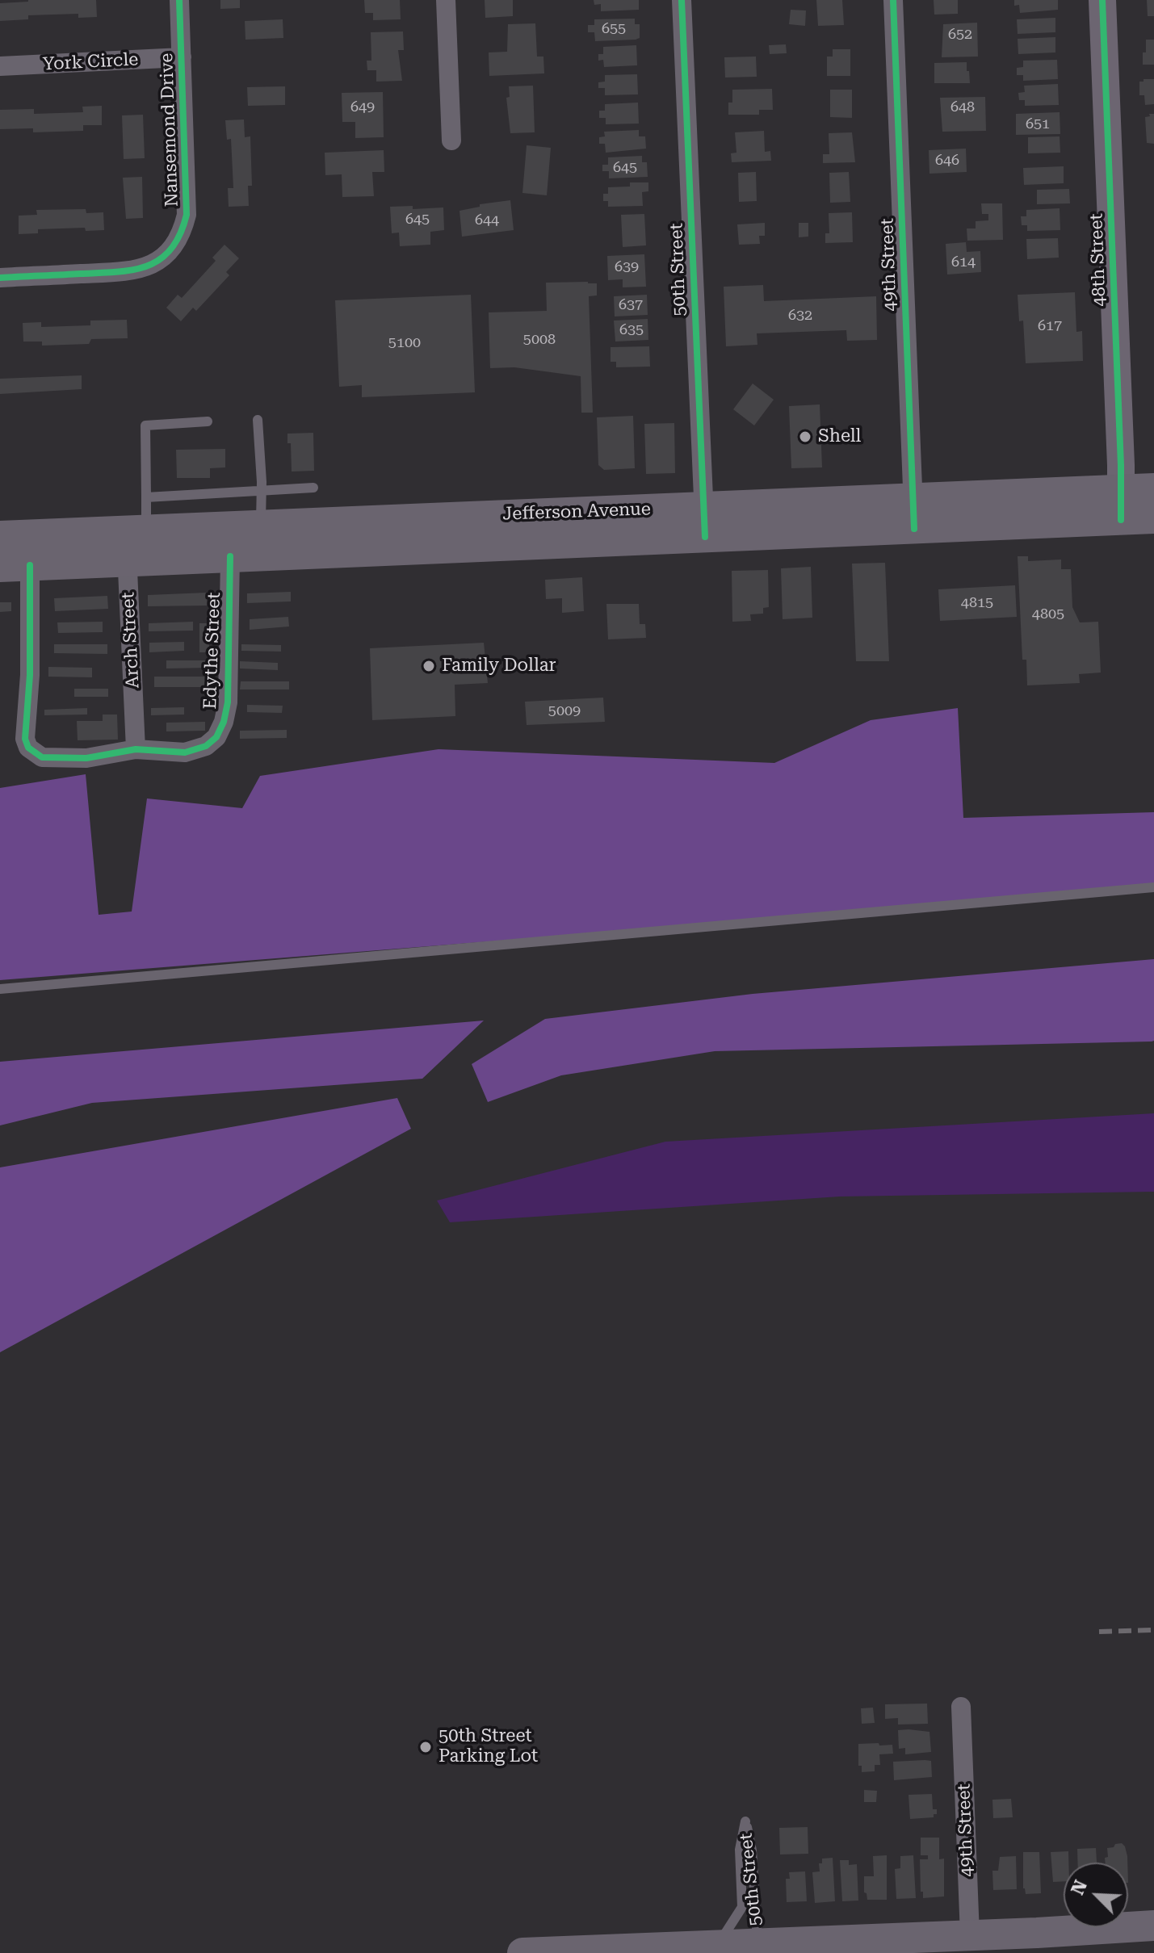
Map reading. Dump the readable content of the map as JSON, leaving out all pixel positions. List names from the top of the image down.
{
  "streets": {
    "main road": ["Jefferson Avenue"],
    "street": [
      "York Circle",
      "Nansemond Drive",
      "48th Street",
      "49th Street",
      "50th Street",
      "Arch Street",
      "Edythe Street"
    ]
  },
  "crossings": [
    ["York Circle", "Nansemond Drive"],
    ["48th Street", "Jefferson Avenue"],
    ["49th Street", "Jefferson Avenue"],
    ["50th Street", "Jefferson Avenue"],
    ["Jefferson Avenue", "Arch Street"],
    ["Jefferson Avenue", "Edythe Street"],
    ["Arch Street", "Edythe Street"]
  ],
  "places": ["Shell", "Family Dollar", "50th Street Parking Lot"],
  "house_numbers": [
    "655",
    "652",
    "649",
    "648",
    "651",
    "646",
    "645",
    "645",
    "644",
    "614",
    "639",
    "637",
    "632",
    "617",
    "635",
    "5008",
    "5100",
    "4815",
    "4805",
    "5009"
  ],
  "north": "top left"
}
